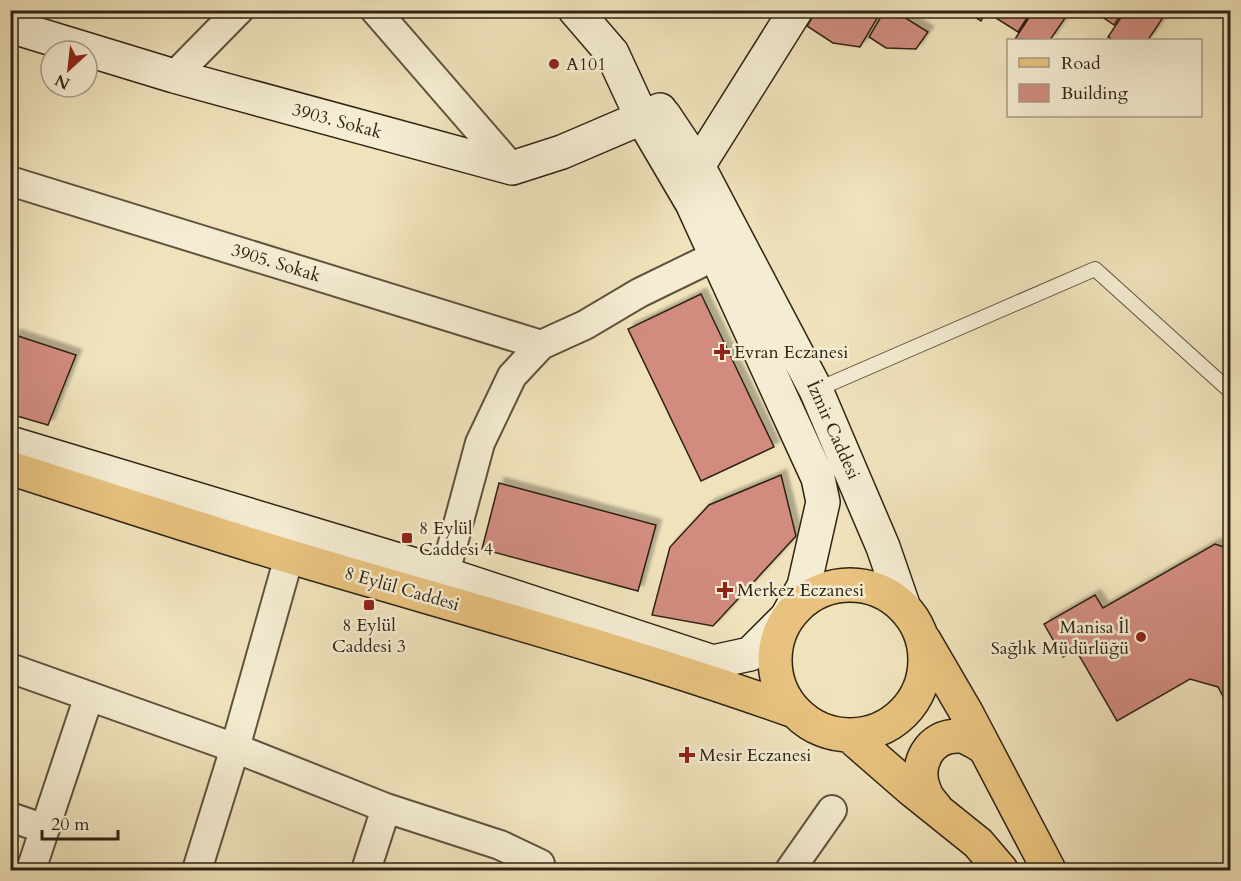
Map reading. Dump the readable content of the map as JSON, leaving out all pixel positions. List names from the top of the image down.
{
  "streets": {
    "main road": ["3903. Sokak", "İzmir Caddesi", "8 Eylül Caddesi"],
    "street": ["3905. Sokak"]
  },
  "crossings": [
    ["İzmir Caddesi", "8 Eylül Caddesi"]
  ],
  "places": {
    "other": ["A101", "Manisa İl Sağlık Müdürlüğü"],
    "health": ["Evran Eczanesi", "Merkez Eczanesi", "Mesir Eczanesi"],
    "transit": ["8 Eylül Caddesi 4", "8 Eylül Caddesi 3"]
  },
  "legend": ["Road", "Building"],
  "scale_bar": "20 m",
  "north": "bottom left"
}
